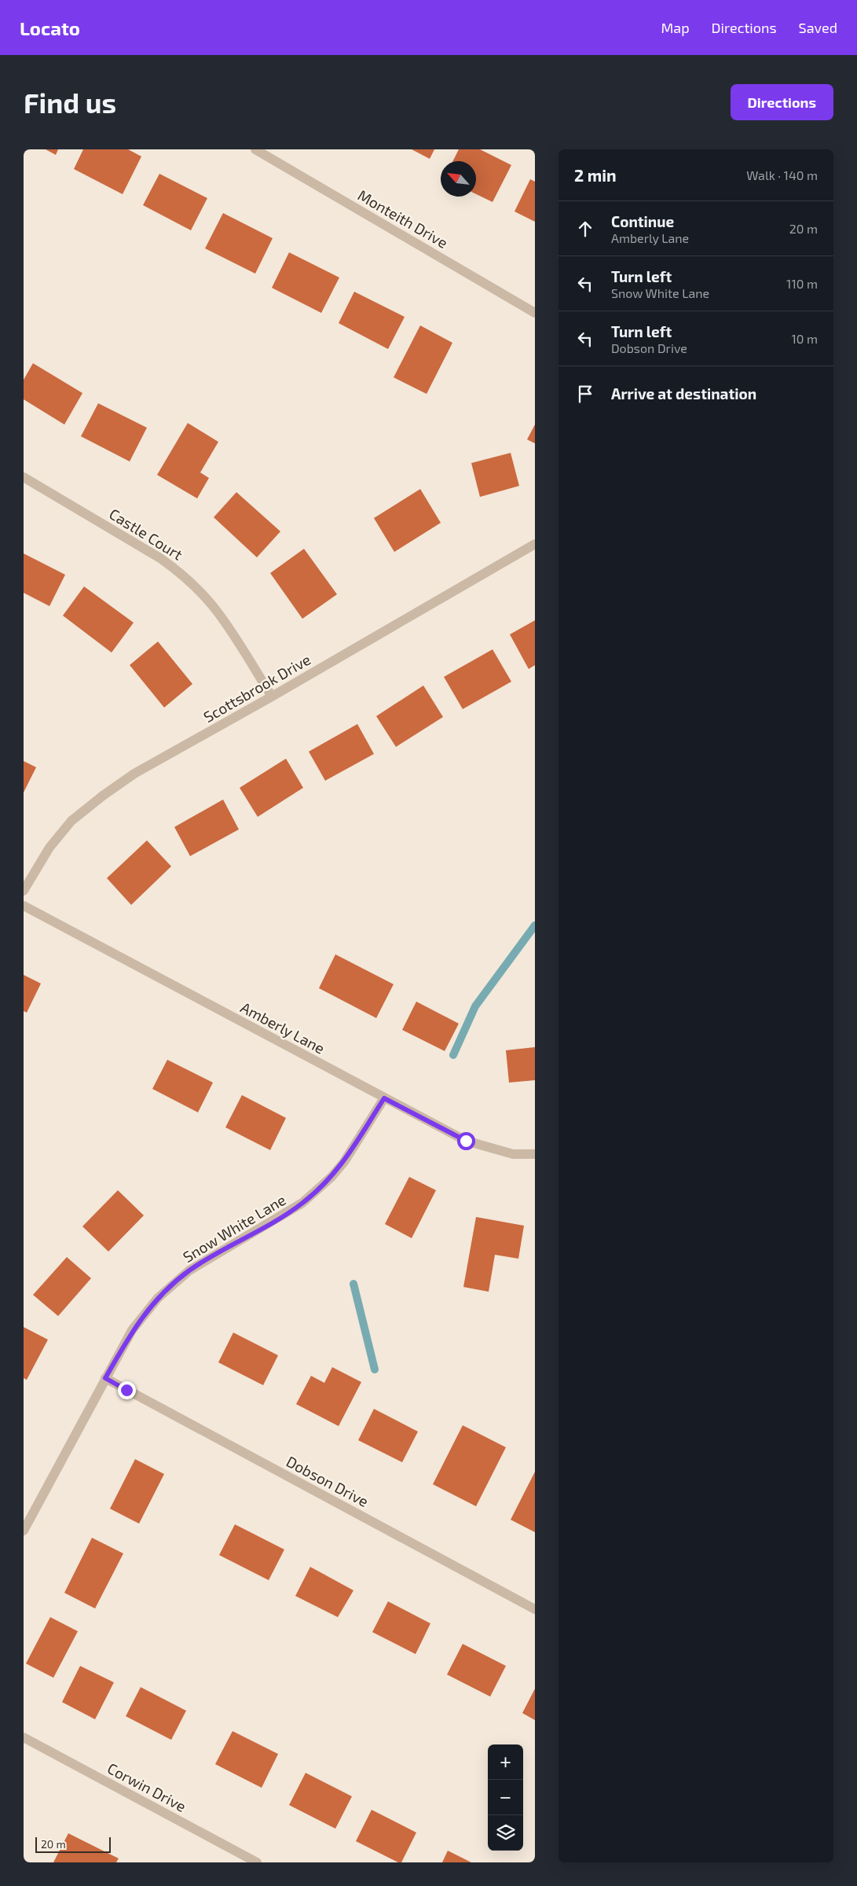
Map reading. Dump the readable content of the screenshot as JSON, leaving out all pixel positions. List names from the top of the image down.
{
  "streets": {
    "street": [
      "Monteith Drive",
      "Castle Court",
      "Scottsbrook Drive",
      "Amberly Lane",
      "Snow White Lane",
      "Dobson Drive",
      "Corwin Drive"
    ]
  },
  "crossings": [
    ["Castle Court", "Scottsbrook Drive"],
    ["Amberly Lane", "Snow White Lane"],
    ["Snow White Lane", "Dobson Drive"]
  ],
  "scale_bar": "20 m",
  "north": "top left",
  "page": {
    "header": "Locato",
    "nav": ["Map", "Directions", "Saved"],
    "buttons": "Directions",
    "title": "Find us",
    "heading": ["2 min", "Walk · 140 m"],
    "list": [
      ["Continue", "Amberly Lane", "20 m"],
      ["Turn left", "Snow White Lane", "110 m"],
      ["Turn left", "Dobson Drive", "10 m"],
      "Arrive at destination"
    ],
    "map_buttons": ["+", "−"],
    "scale": "20 m"
  }
}
